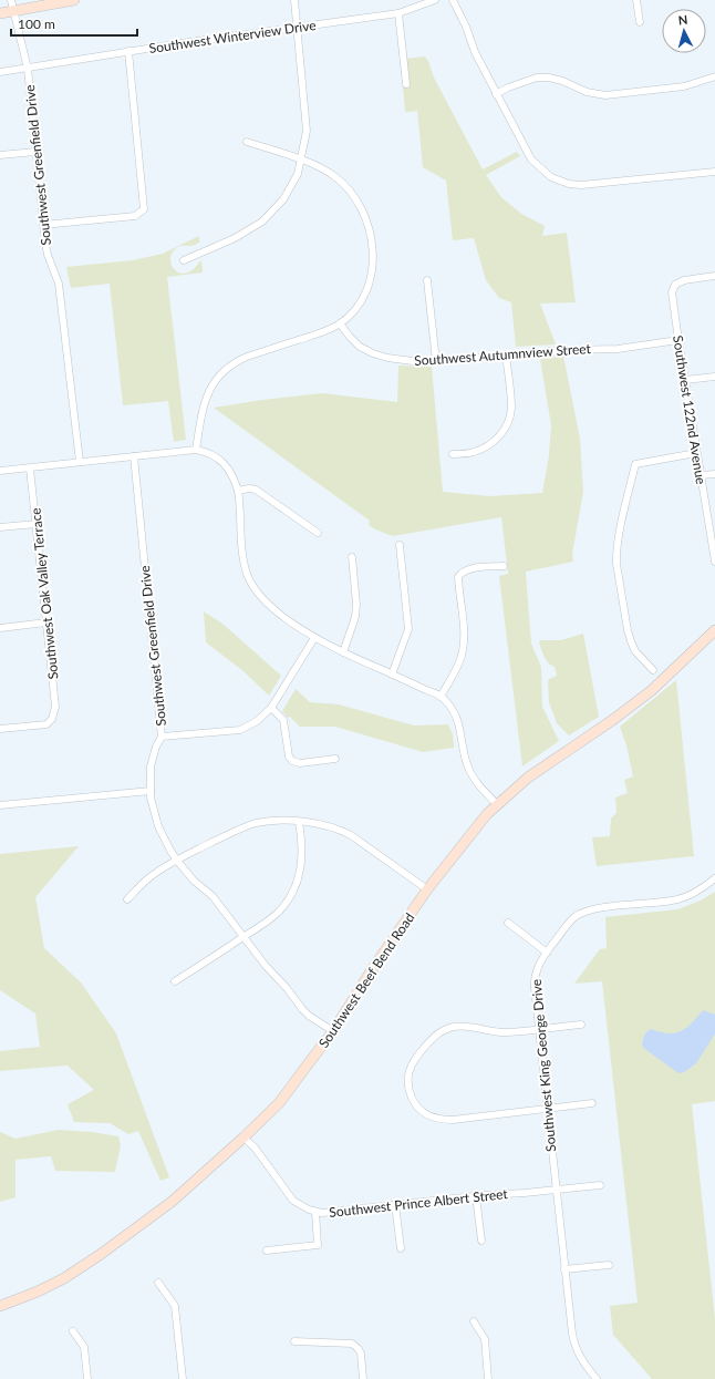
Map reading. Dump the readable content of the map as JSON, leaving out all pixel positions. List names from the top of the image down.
{
  "streets": {
    "main road": ["Southwest Beef Bend Road"],
    "street": [
      "Southwest Winterview Drive",
      "Southwest Greenfield Drive",
      "Southwest Autumnview Street",
      "Southwest 122nd Avenue",
      "Southwest Oak Valley Terrace",
      "Southwest King George Drive",
      "Southwest Prince Albert Street"
    ]
  },
  "crossings": [
    ["Southwest Winterview Drive", "Southwest Greenfield Drive"],
    ["Southwest Greenfield Drive", "Southwest Beef Bend Road"],
    ["Southwest Autumnview Street", "Southwest 122nd Avenue"],
    ["Southwest Beef Bend Road", "Southwest Prince Albert Street"],
    ["Southwest King George Drive", "Southwest Prince Albert Street"]
  ],
  "scale_bar": "100 m",
  "north": "top"
}
